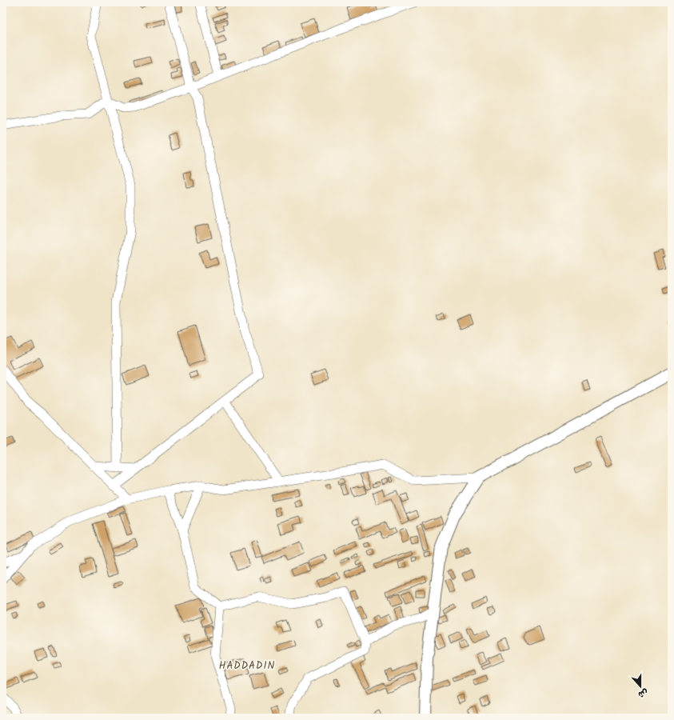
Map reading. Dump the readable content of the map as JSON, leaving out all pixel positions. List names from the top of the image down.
{
  "districts": ["HADDADIN"],
  "north": "bottom"
}
